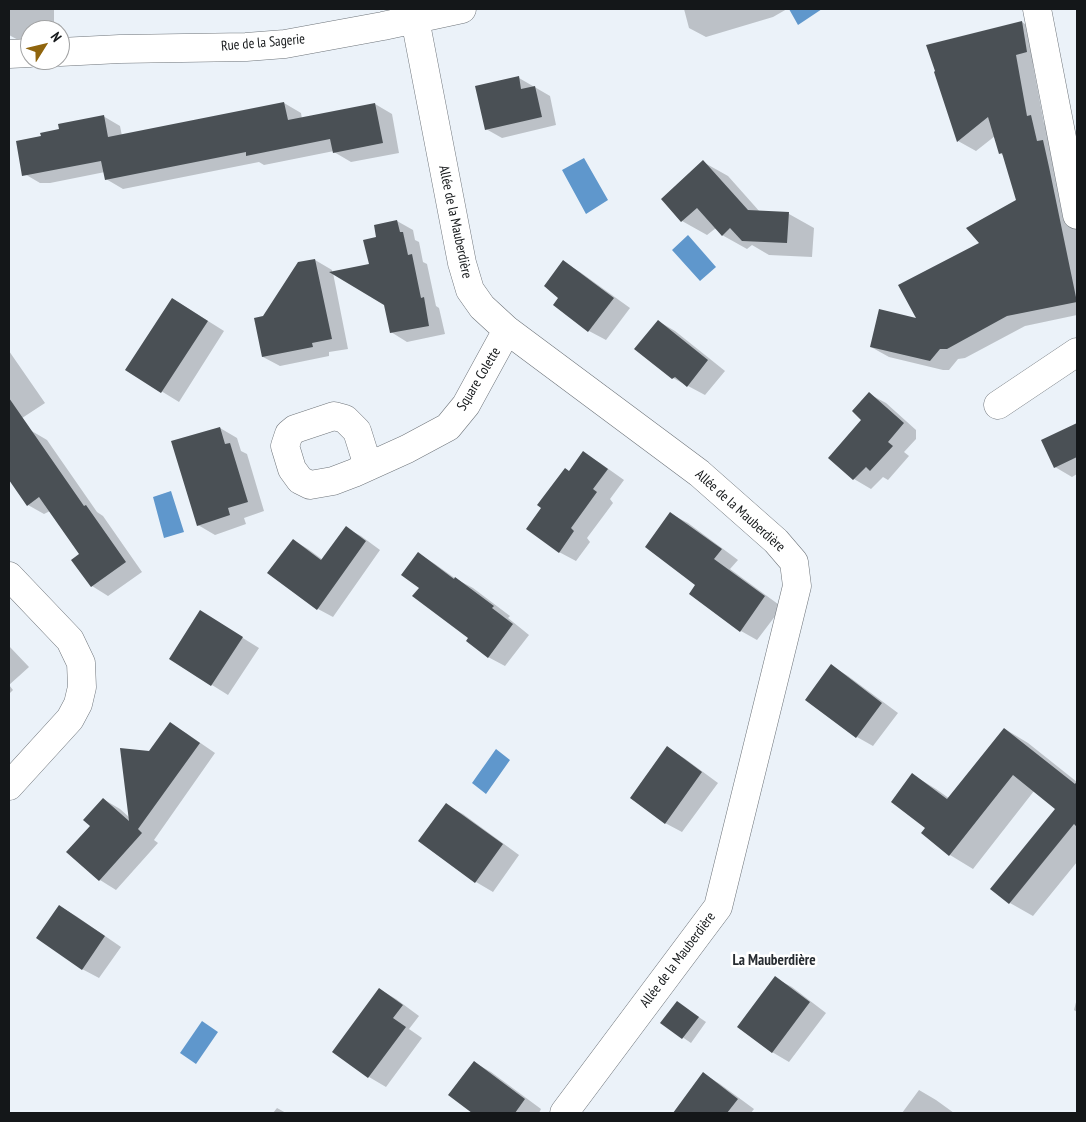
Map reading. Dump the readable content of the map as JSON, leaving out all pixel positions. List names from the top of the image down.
{
  "streets": {
    "street": ["Rue de la Sagerie", "Allée de la Mauberdière", "Square Colette"]
  },
  "crossings": [
    ["Rue de la Sagerie", "Allée de la Mauberdière"],
    ["Allée de la Mauberdière", "Square Colette"]
  ],
  "districts": ["La Mauberdière"],
  "north": "top right"
}
